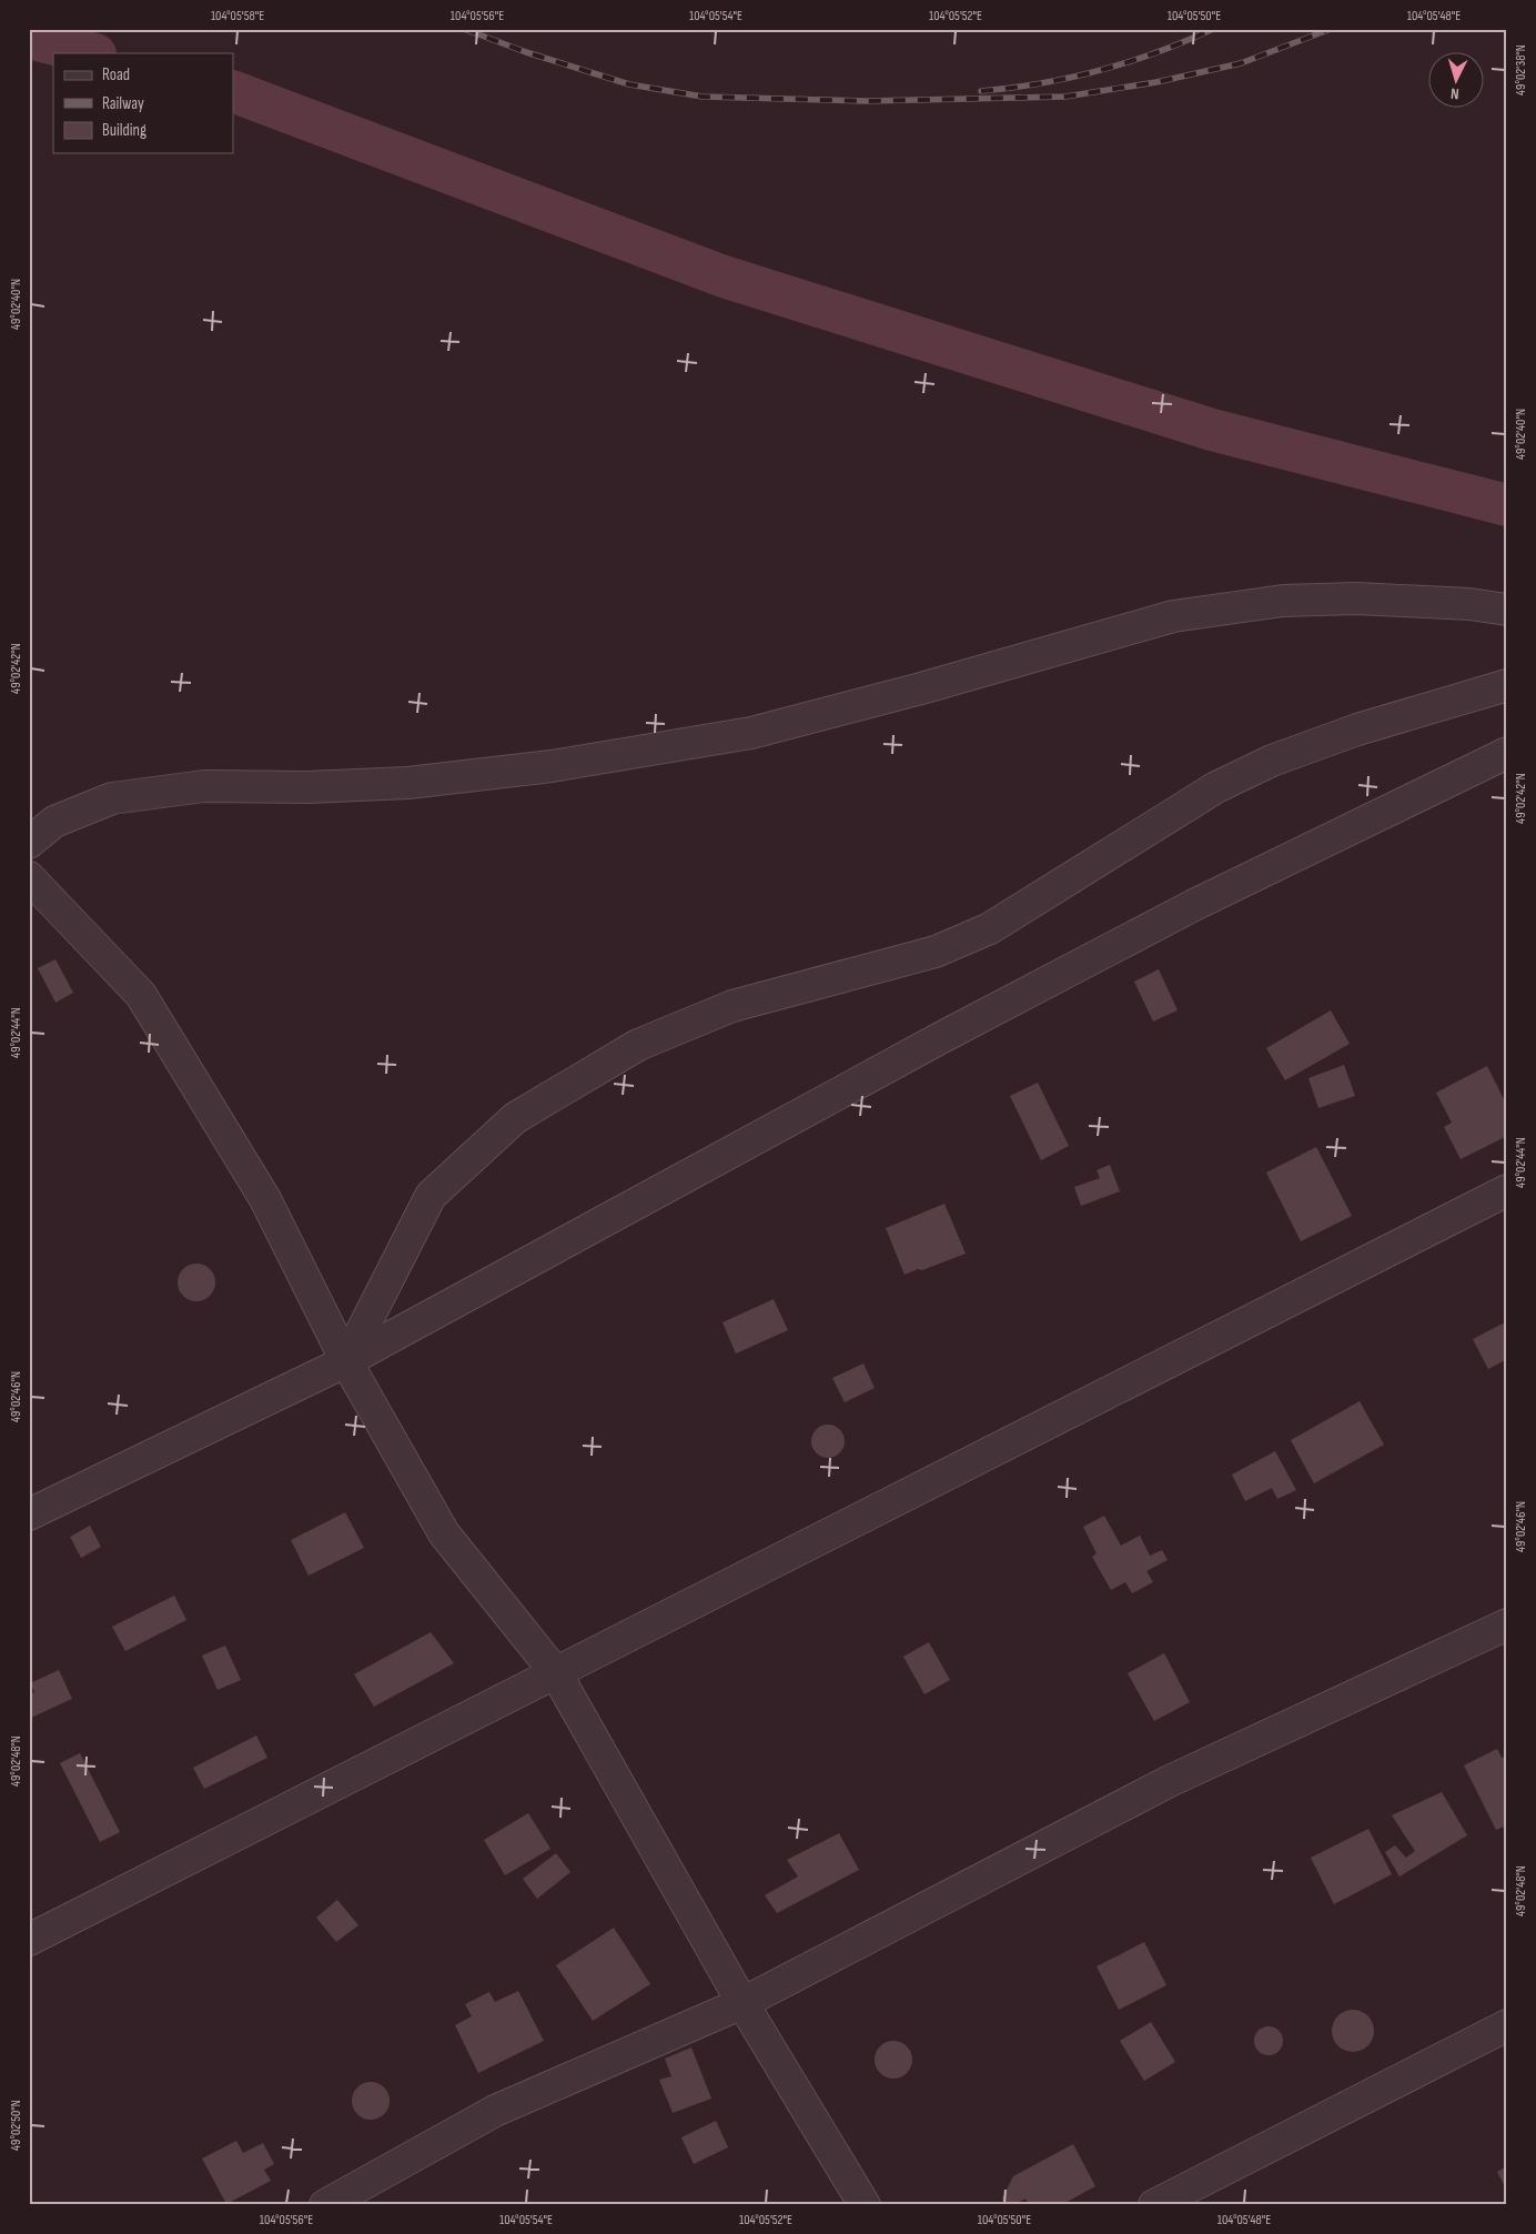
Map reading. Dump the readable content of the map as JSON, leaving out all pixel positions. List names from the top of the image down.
{
  "legend": ["Road", "Railway", "Building"],
  "north": "bottom",
  "coordinates": [
    "104°05'58\"E",
    "104°05'56\"E",
    "104°05'54\"E",
    "104°05'52\"E",
    "104°05'50\"E",
    "104°05'48\"E",
    "49°02'38\"N",
    "49°02'40\"N",
    "49°02'42\"N",
    "49°02'44\"N",
    "49°02'46\"N",
    "49°02'48\"N",
    "49°02'50\"N"
  ]
}
